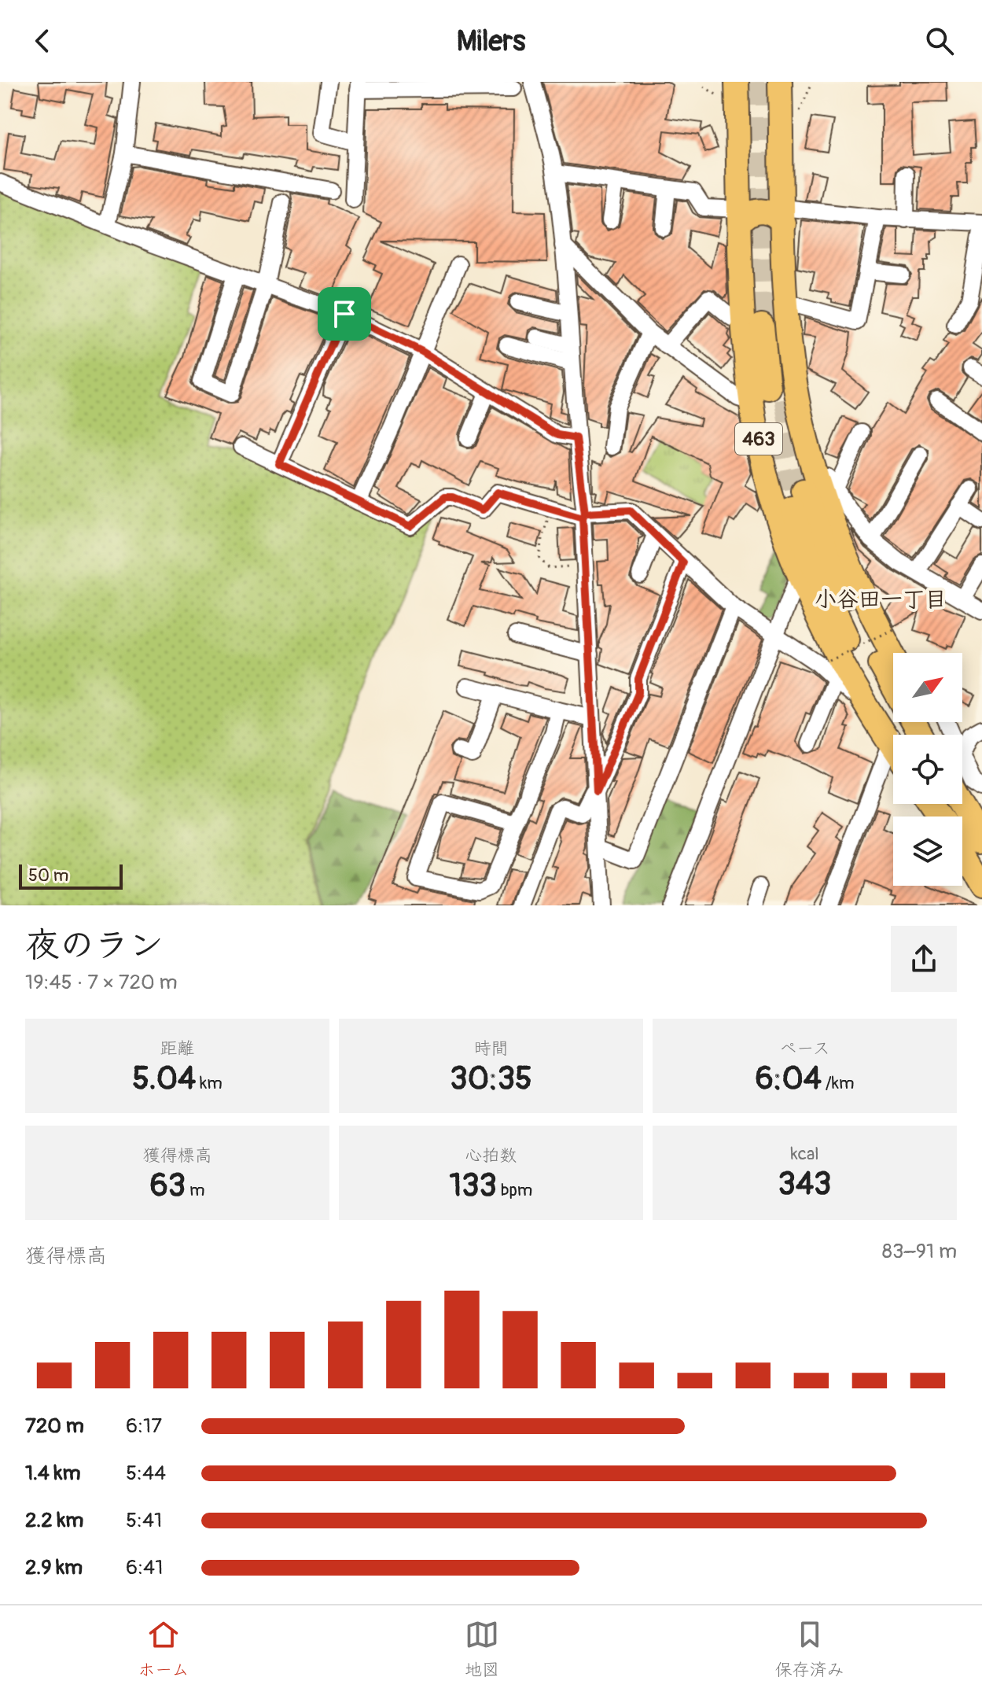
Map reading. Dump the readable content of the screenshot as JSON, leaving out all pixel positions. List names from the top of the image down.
{
  "streets": {
    "highway": ["463"]
  },
  "districts": ["小谷田一丁目"],
  "scale_bar": "50 m",
  "north": "top right",
  "page": {
    "header": "Milers",
    "scale": "50 m",
    "heading": ["夜のラン", "19:45 · 7 × 720 m"],
    "stats": [
      ["距離", "5.04 km"],
      ["時間", "30:35"],
      ["ペース", "6:04 /km"],
      ["獲得標高", "63 m"],
      ["心拍数", "133 bpm"],
      ["kcal", "343"]
    ],
    "chart": ["獲得標高", "83–91 m"],
    "list": [
      {
        "name": "720 m",
        "note": "6:17"
      },
      {
        "name": "1.4 km",
        "note": "5:44"
      },
      {
        "name": "2.2 km",
        "note": "5:41"
      },
      {
        "name": "2.9 km",
        "note": "6:41"
      }
    ],
    "tabs": ["ホーム", "地図", "保存済み"]
  }
}
